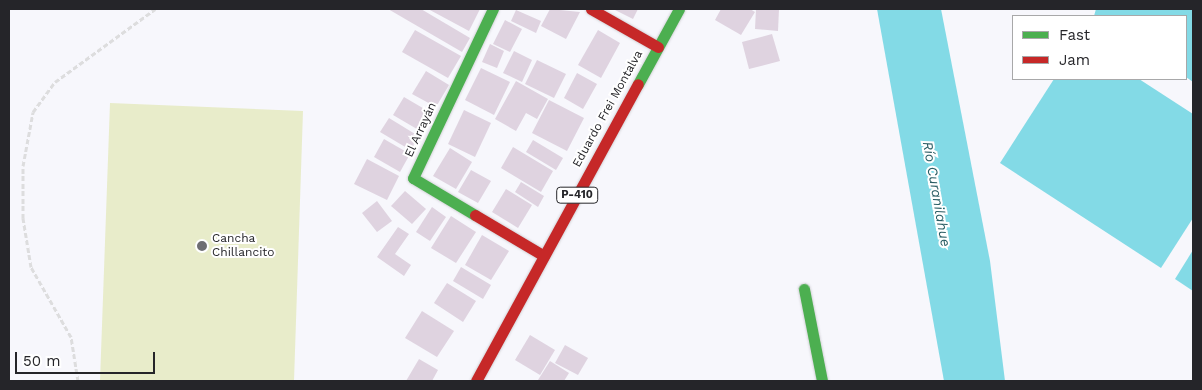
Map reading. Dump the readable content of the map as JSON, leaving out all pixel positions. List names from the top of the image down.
{
  "streets": {
    "street": ["Eduardo Frei Montalva", "El Arrayán", "P-410"]
  },
  "crossings": [
    ["Eduardo Frei Montalva", "El Arrayán"]
  ],
  "water": ["Río Curanilahue"],
  "places": ["Cancha Chillancito"],
  "legend": ["Fast", "Jam"],
  "scale_bar": "50 m"
}
